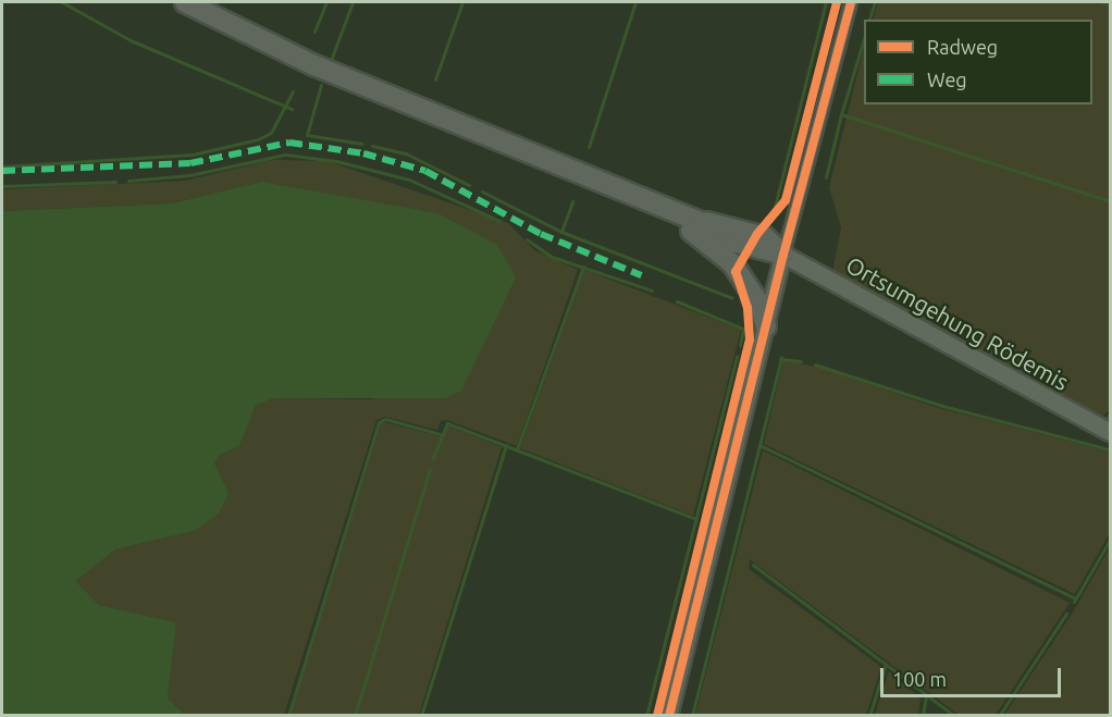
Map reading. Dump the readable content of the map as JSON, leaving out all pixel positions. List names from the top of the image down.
{
  "streets": {
    "main road": ["Ortsumgehung Rödemis"]
  },
  "legend": ["Radweg", "Weg"],
  "scale_bar": "100 m"
}
